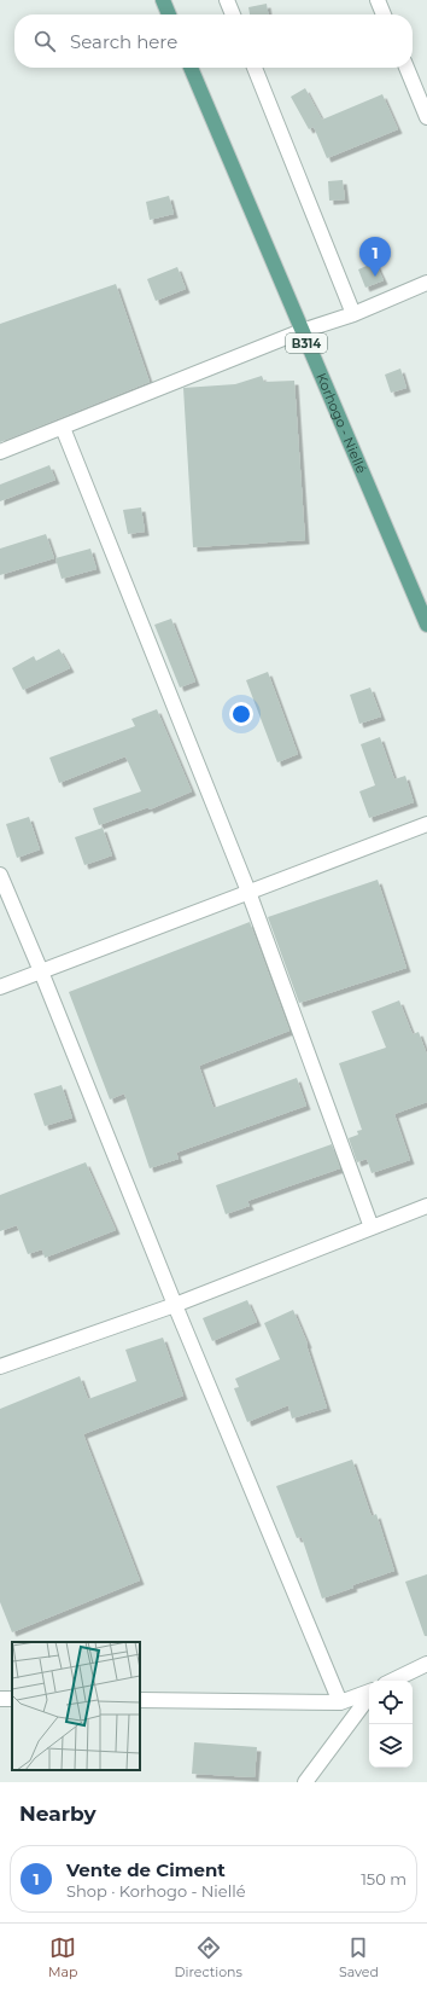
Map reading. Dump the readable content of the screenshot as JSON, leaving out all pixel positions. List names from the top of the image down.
{
  "streets": {
    "main road": ["B314", "Korhogo - Niellé"]
  },
  "page": {
    "search": "Search here",
    "pins": "1",
    "heading": "Nearby",
    "list": [
      {
        "mark": "1",
        "name": "Vente de Ciment",
        "note": "Shop · Korhogo - Niellé",
        "value": "150 m"
      }
    ],
    "nav": ["Map", "Directions", "Saved"]
  }
}
